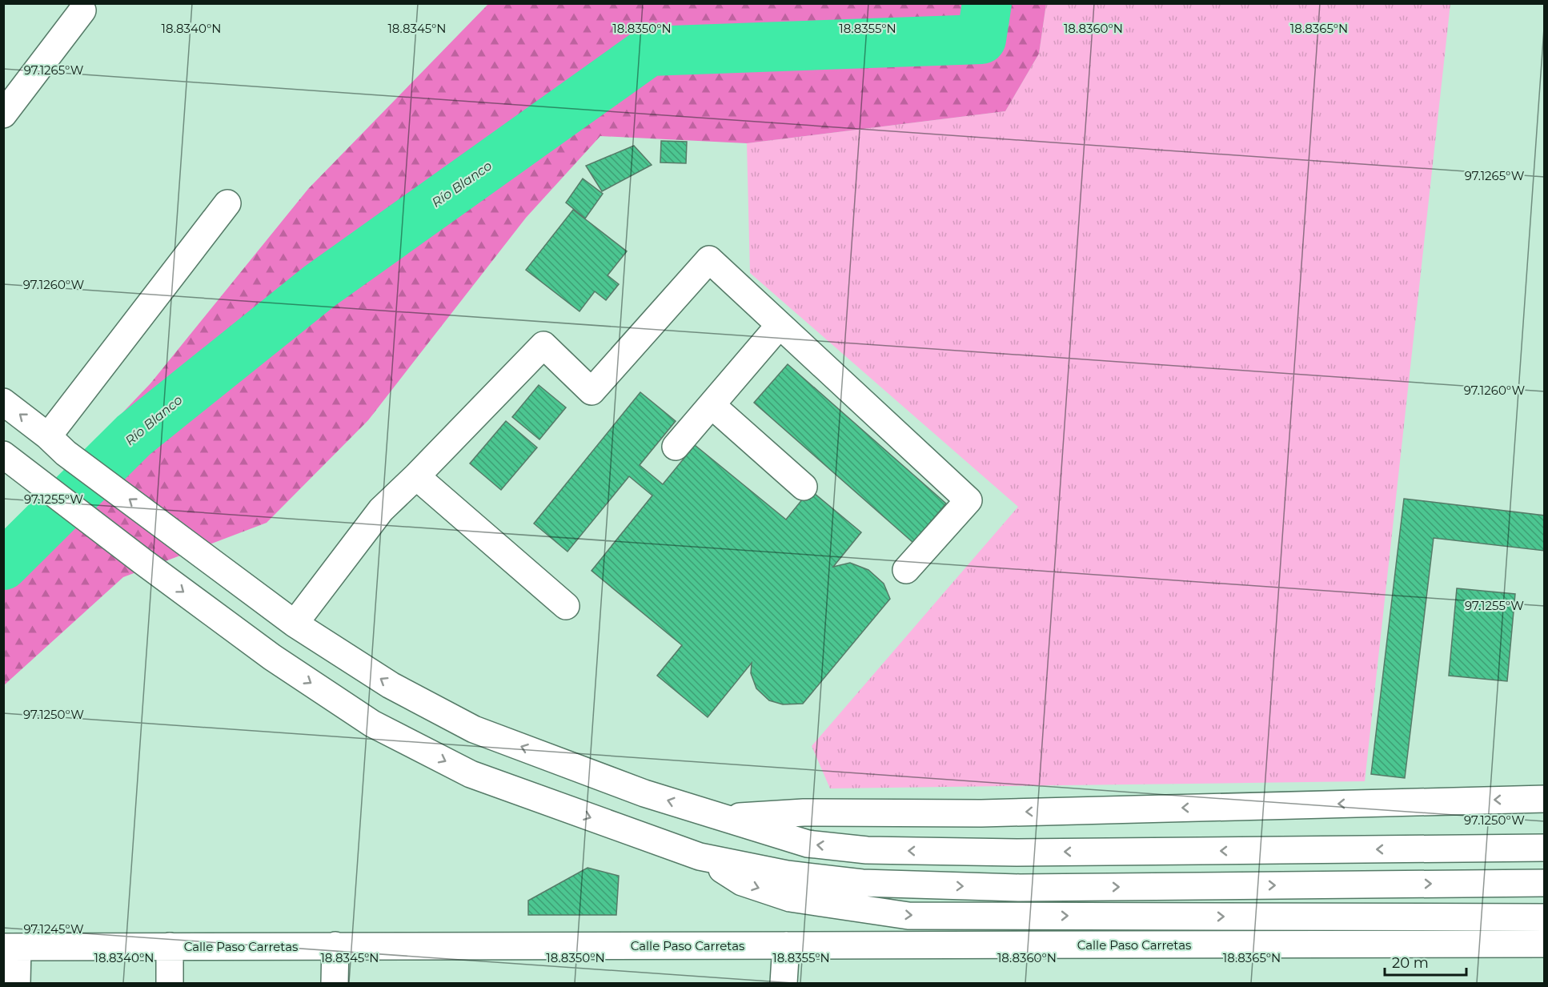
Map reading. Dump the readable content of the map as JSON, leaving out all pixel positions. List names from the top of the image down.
{
  "streets": {
    "street": ["Calle Paso Carretas"]
  },
  "water": ["Río Blanco"],
  "scale_bar": "20 m",
  "coordinates": [
    "18.8340°N",
    "18.8345°N",
    "18.8350°N",
    "18.8355°N",
    "18.8360°N",
    "18.8365°N",
    "97.1265°W",
    "97.1260°W",
    "97.1255°W",
    "97.1250°W",
    "97.1245°W"
  ]
}
